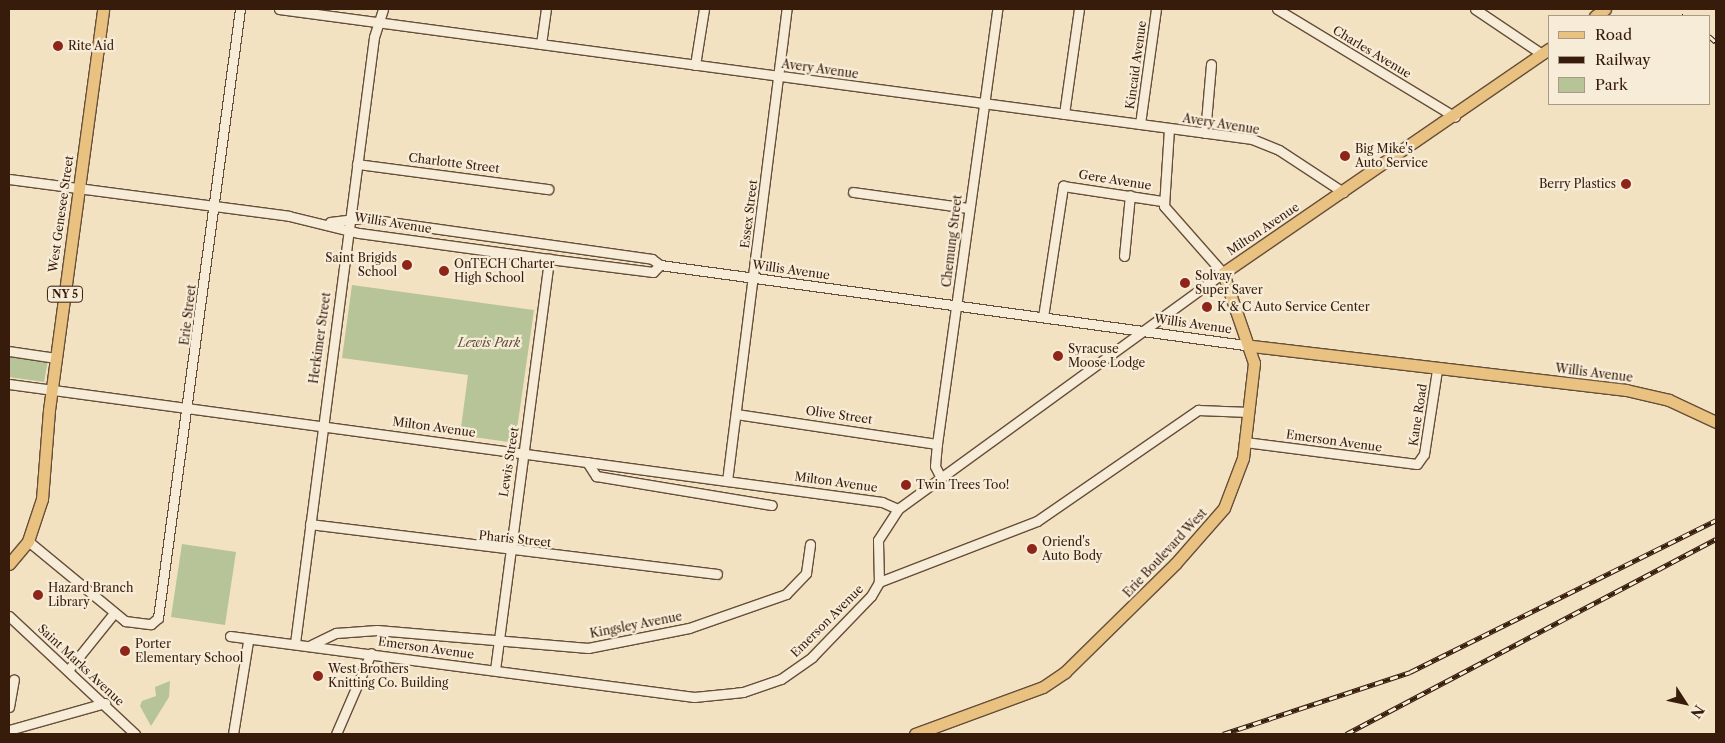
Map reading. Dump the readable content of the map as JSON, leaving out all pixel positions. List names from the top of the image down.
{
  "streets": {
    "main road": [
      "West Genesee Street",
      "Willis Avenue",
      "Milton Avenue",
      "NY 5",
      "Erie Boulevard West"
    ],
    "street": [
      "Charles Avenue",
      "Kincaid Avenue",
      "Avery Avenue",
      "Charlotte Street",
      "Gere Avenue",
      "Essex Street",
      "Chemung Street",
      "Erie Street",
      "Herkimer Street",
      "Olive Street",
      "Kane Road",
      "Emerson Avenue",
      "Lewis Street",
      "Pharis Street",
      "Kingsley Avenue",
      "Saint Marks Avenue"
    ]
  },
  "crossings": [
    ["Charles Avenue", "Milton Avenue"],
    ["Kincaid Avenue", "Avery Avenue"],
    ["Avery Avenue", "Gere Avenue"],
    ["Avery Avenue", "Essex Street"],
    ["Avery Avenue", "Milton Avenue"],
    ["Avery Avenue", "Chemung Street"],
    ["Avery Avenue", "Herkimer Street"],
    ["Charlotte Street", "Herkimer Street"],
    ["Gere Avenue", "Willis Avenue"],
    ["West Genesee Street", "Willis Avenue"],
    ["West Genesee Street", "Milton Avenue"],
    ["Essex Street", "Willis Avenue"],
    ["Essex Street", "Milton Avenue"],
    ["Essex Street", "Olive Street"],
    ["Willis Avenue", "Milton Avenue"],
    ["Willis Avenue", "Chemung Street"],
    ["Willis Avenue", "Erie Street"],
    ["Willis Avenue", "Herkimer Street"],
    ["Willis Avenue", "Kane Road"],
    ["Willis Avenue", "Lewis Street"],
    ["Willis Avenue", "Erie Boulevard West"],
    ["Milton Avenue", "Chemung Street"],
    ["Milton Avenue", "Erie Street"],
    ["Milton Avenue", "Herkimer Street"],
    ["Milton Avenue", "Lewis Street"],
    ["Milton Avenue", "Erie Boulevard West"],
    ["Chemung Street", "Olive Street"],
    ["Herkimer Street", "Emerson Avenue"],
    ["Herkimer Street", "Pharis Street"],
    ["Kane Road", "Emerson Avenue"],
    ["Emerson Avenue", "Lewis Street"],
    ["Emerson Avenue", "Erie Boulevard West"],
    ["Emerson Avenue", "Kingsley Avenue"],
    ["Lewis Street", "Pharis Street"],
    ["Lewis Street", "Kingsley Avenue"]
  ],
  "parks": ["Lewis Park"],
  "places": [
    "Rite Aid",
    "Big Mike's Auto Service",
    "Berry Plastics",
    "Saint Brigids School",
    "OnTECH Charter High School",
    "Solvay Super Saver",
    "K & C Auto Service Center",
    "Syracuse Moose Lodge",
    "Twin Trees Too!",
    "Oriend's Auto Body",
    "Hazard Branch Library",
    "Porter Elementary School",
    "West Brothers Knitting Co. Building"
  ],
  "legend": ["Road", "Railway", "Park"],
  "north": "bottom right"
}
